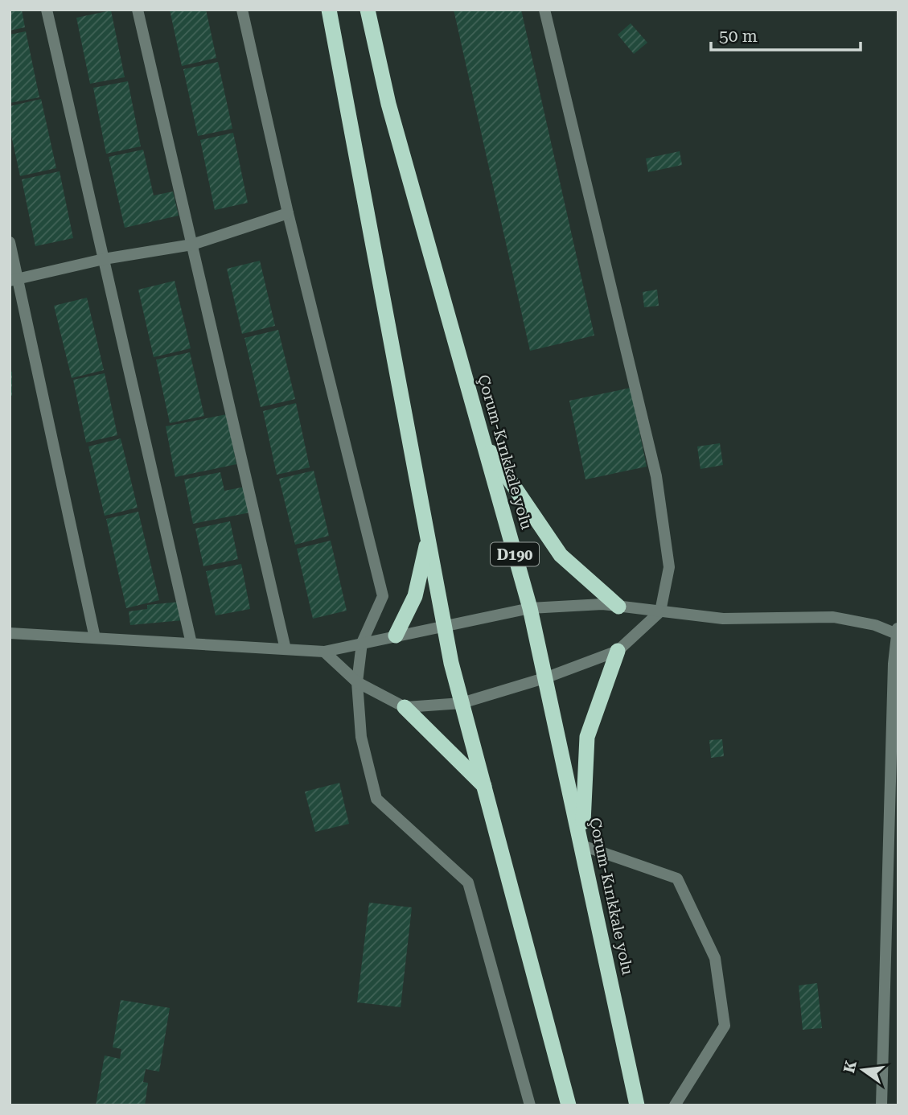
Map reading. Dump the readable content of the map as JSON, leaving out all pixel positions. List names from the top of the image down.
{
  "streets": {
    "highway": ["Çorum-Kırıkkale yolu", "D190"]
  },
  "scale_bar": "50 m",
  "north": "left"
}
